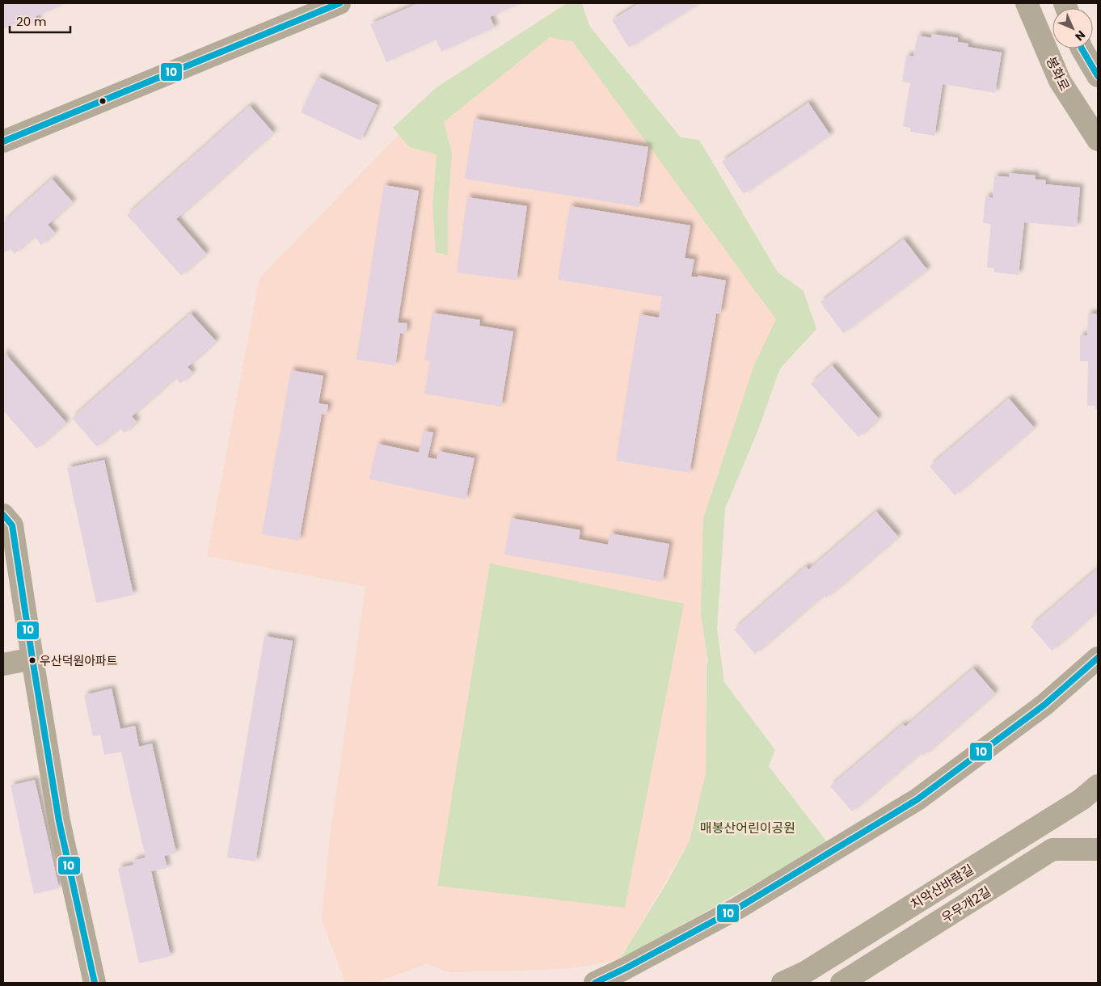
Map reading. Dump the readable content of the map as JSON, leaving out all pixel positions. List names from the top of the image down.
{
  "streets": {
    "street": ["봉화로", "치악산바람길", "우무개2길"]
  },
  "parks": ["매봉산어린이공원"],
  "places": ["우산덕원아파트"],
  "lines": ["transit line 10"],
  "scale_bar": "20 m",
  "north": "bottom right"
}
